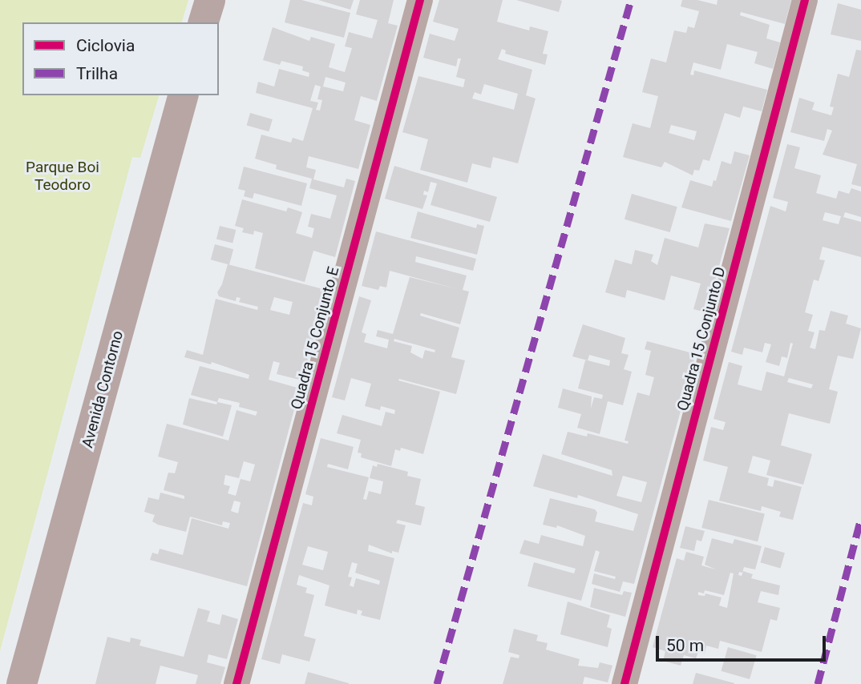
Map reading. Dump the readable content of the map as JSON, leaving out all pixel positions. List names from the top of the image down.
{
  "streets": {
    "street": ["Quadra 15 Conjunto E", "Quadra 15 Conjunto D", "Avenida Contorno"]
  },
  "parks": ["Parque Boi Teodoro"],
  "legend": ["Ciclovia", "Trilha"],
  "scale_bar": "50 m"
}
